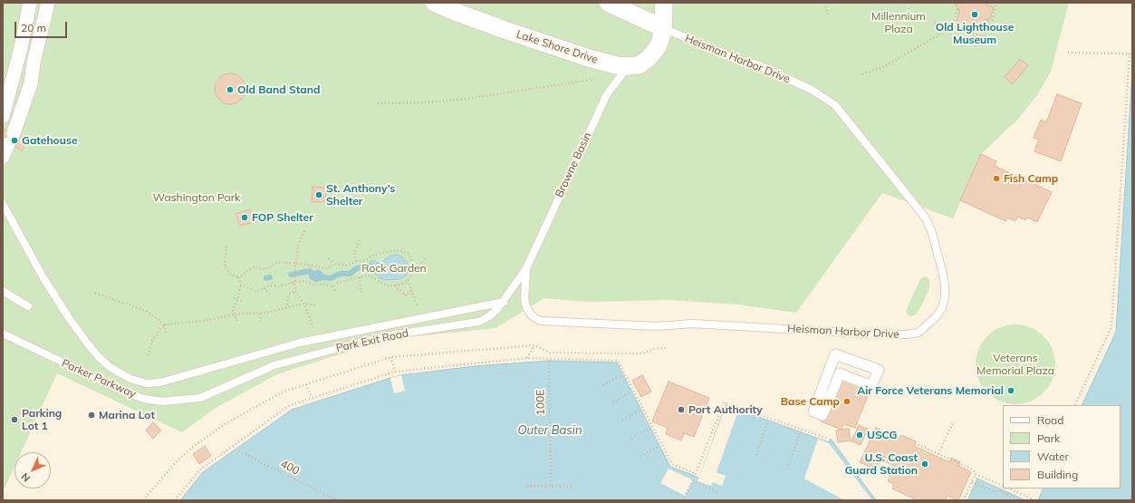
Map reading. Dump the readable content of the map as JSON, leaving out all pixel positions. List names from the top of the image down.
{
  "streets": {
    "street": ["Lake Shore Drive"],
    "lane": [
      "Heisman Harbor Drive",
      "Browne Basin",
      "Park Exit Road",
      "Parker Parkway"
    ],
    "path": ["100E", "400"]
  },
  "crossings": [
    ["Lake Shore Drive", "Heisman Harbor Drive"],
    ["Lake Shore Drive", "Browne Basin"],
    ["Heisman Harbor Drive", "Browne Basin"],
    ["Heisman Harbor Drive", "Park Exit Road"],
    ["Browne Basin", "Park Exit Road"],
    ["Park Exit Road", "Parker Parkway"]
  ],
  "water": ["Outer Basin"],
  "parks": [
    "Millennium Plaza",
    "Washington Park",
    "Rock Garden",
    "Veterans Memorial Plaza"
  ],
  "places": [
    "Old Lighthouse Museum",
    "Old Band Stand",
    "Gatehouse",
    "Fish Camp",
    "St. Anthony’s Shelter",
    "FOP Shelter",
    "Air Force Veterans Memorial",
    "Base Camp",
    "Port Authority",
    "Marina Lot",
    "Parking Lot 1",
    "USCG",
    "U.S. Coast Guard Station"
  ],
  "legend": [
    "Road",
    "Park",
    "Water",
    "Building"
  ],
  "scale_bar": "20 m",
  "north": "bottom left"
}
